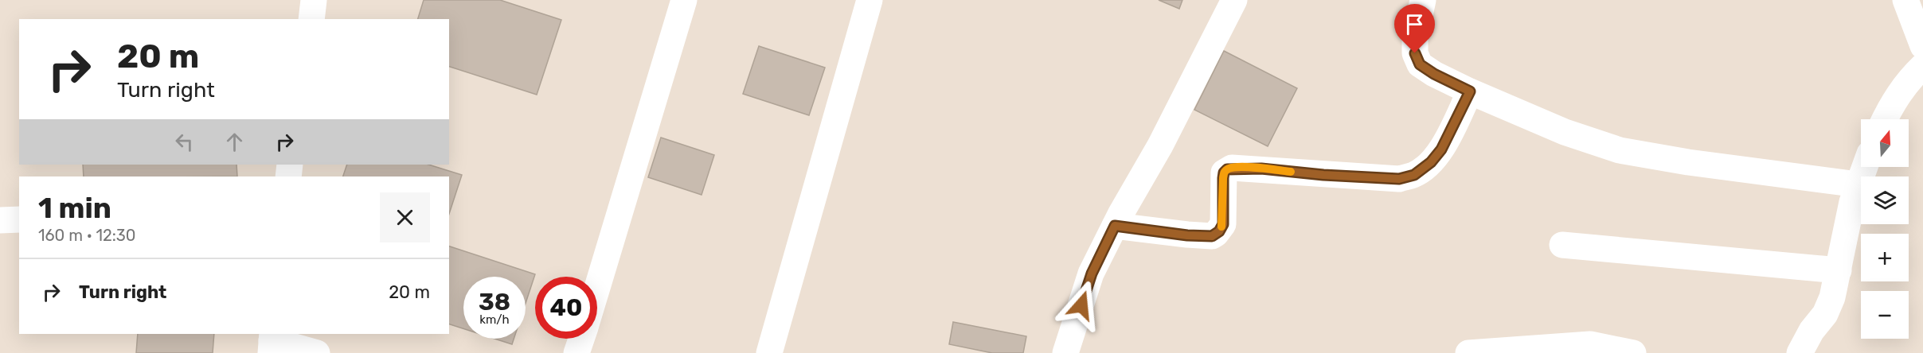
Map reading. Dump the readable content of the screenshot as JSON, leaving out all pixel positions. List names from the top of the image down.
{
  "north": "top",
  "page": {
    "turn": ["20 m", "Turn right"],
    "map_buttons": ["+", "−"],
    "heading": ["1 min", "160 m · 12:30"],
    "list": [
      {
        "name": "Turn right",
        "value": "20 m"
      }
    ],
    "speed": "38 km/h",
    "limit": "40"
  }
}
